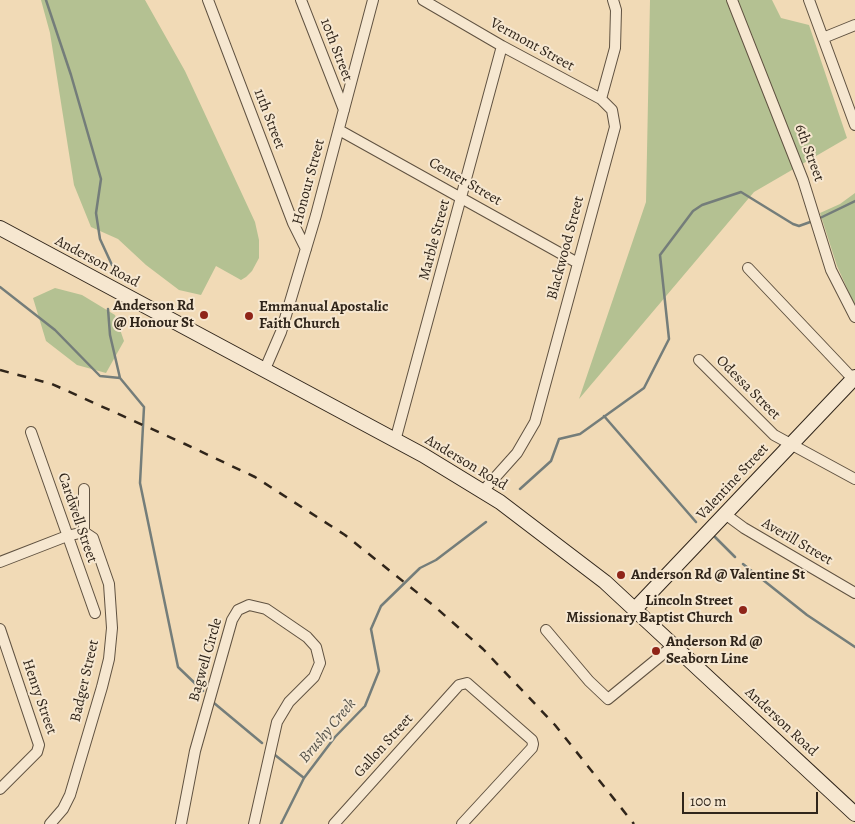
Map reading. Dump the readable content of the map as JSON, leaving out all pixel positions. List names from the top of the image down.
{
  "streets": {
    "main road": ["Anderson Road", "Valentine Street"],
    "street": [
      "Vermont Street",
      "10th Street",
      "11th Street",
      "6th Street",
      "Honour Street",
      "Center Street",
      "Marble Street",
      "Blackwood Street",
      "Odessa Street",
      "Cardwell Street",
      "Averill Street",
      "Bagwell Circle",
      "Badger Street",
      "Henry Street",
      "Gallon Street"
    ]
  },
  "crossings": [
    ["Vermont Street", "Marble Street"],
    ["Vermont Street", "Blackwood Street"],
    ["10th Street", "Honour Street"],
    ["11th Street", "Honour Street"],
    ["Honour Street", "Center Street"],
    ["Honour Street", "Anderson Road"],
    ["Center Street", "Marble Street"],
    ["Center Street", "Blackwood Street"],
    ["Marble Street", "Anderson Road"],
    ["Blackwood Street", "Anderson Road"],
    ["Anderson Road", "Valentine Street"],
    ["Odessa Street", "Valentine Street"],
    ["Valentine Street", "Averill Street"]
  ],
  "water": ["Brushy Creek"],
  "places": [
    "Anderson Rd @ Honour St",
    "Emmanual Apostalic Faith Church",
    "Anderson Rd @ Valentine St",
    "Lincoln Street Missionary Baptist Church",
    "Anderson Rd @ Seaborn Line"
  ],
  "scale_bar": "100 m"
}
